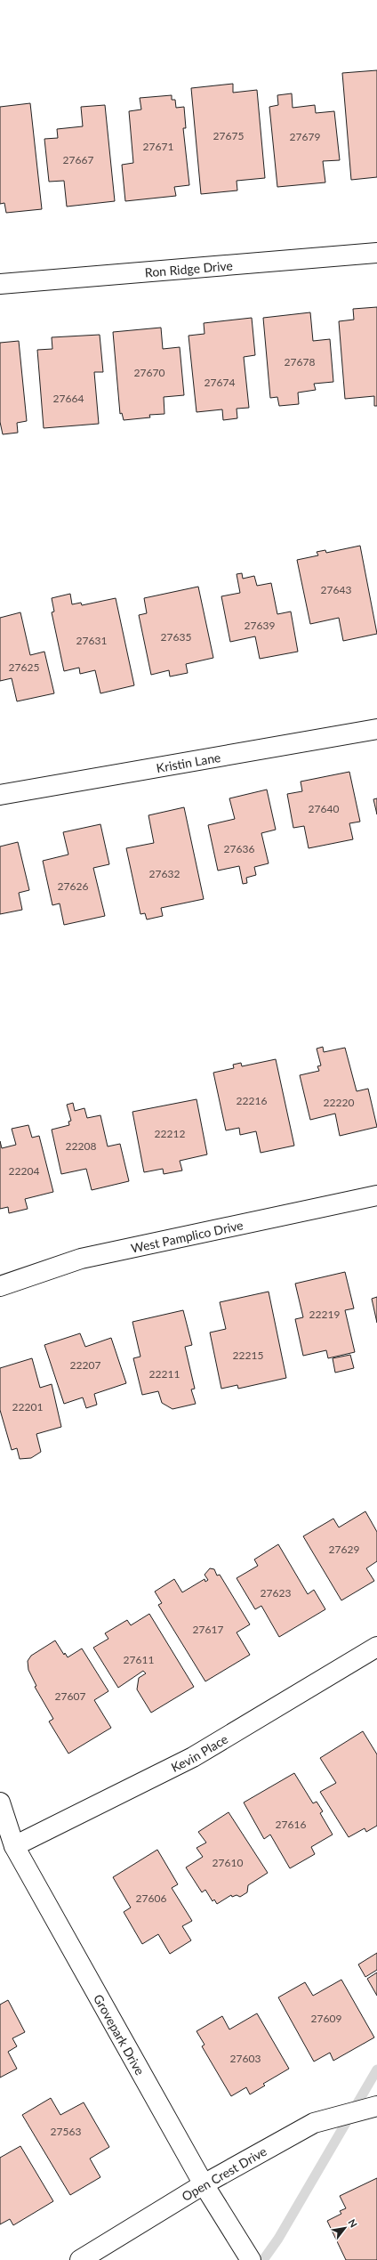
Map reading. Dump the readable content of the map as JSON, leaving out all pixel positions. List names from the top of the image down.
{
  "streets": {
    "street": [
      "Ron Ridge Drive",
      "Kristin Lane",
      "West Pamplico Drive",
      "Kevin Place",
      "Grovepark Drive",
      "Open Crest Drive"
    ]
  },
  "crossings": [
    ["Kevin Place", "Grovepark Drive"],
    ["Grovepark Drive", "Open Crest Drive"]
  ],
  "house_numbers": [
    "27675",
    "27679",
    "27671",
    "27667",
    "27678",
    "27670",
    "27674",
    "27664",
    "27643",
    "27639",
    "27635",
    "27631",
    "27625",
    "27640",
    "27636",
    "27632",
    "27626",
    "22216",
    "22220",
    "22212",
    "22208",
    "22204",
    "22219",
    "22215",
    "22207",
    "22211",
    "22201",
    "27629",
    "27623",
    "27617",
    "27611",
    "27607",
    "27616",
    "27610",
    "27606",
    "27609",
    "27603",
    "27563"
  ],
  "north": "top right"
}
